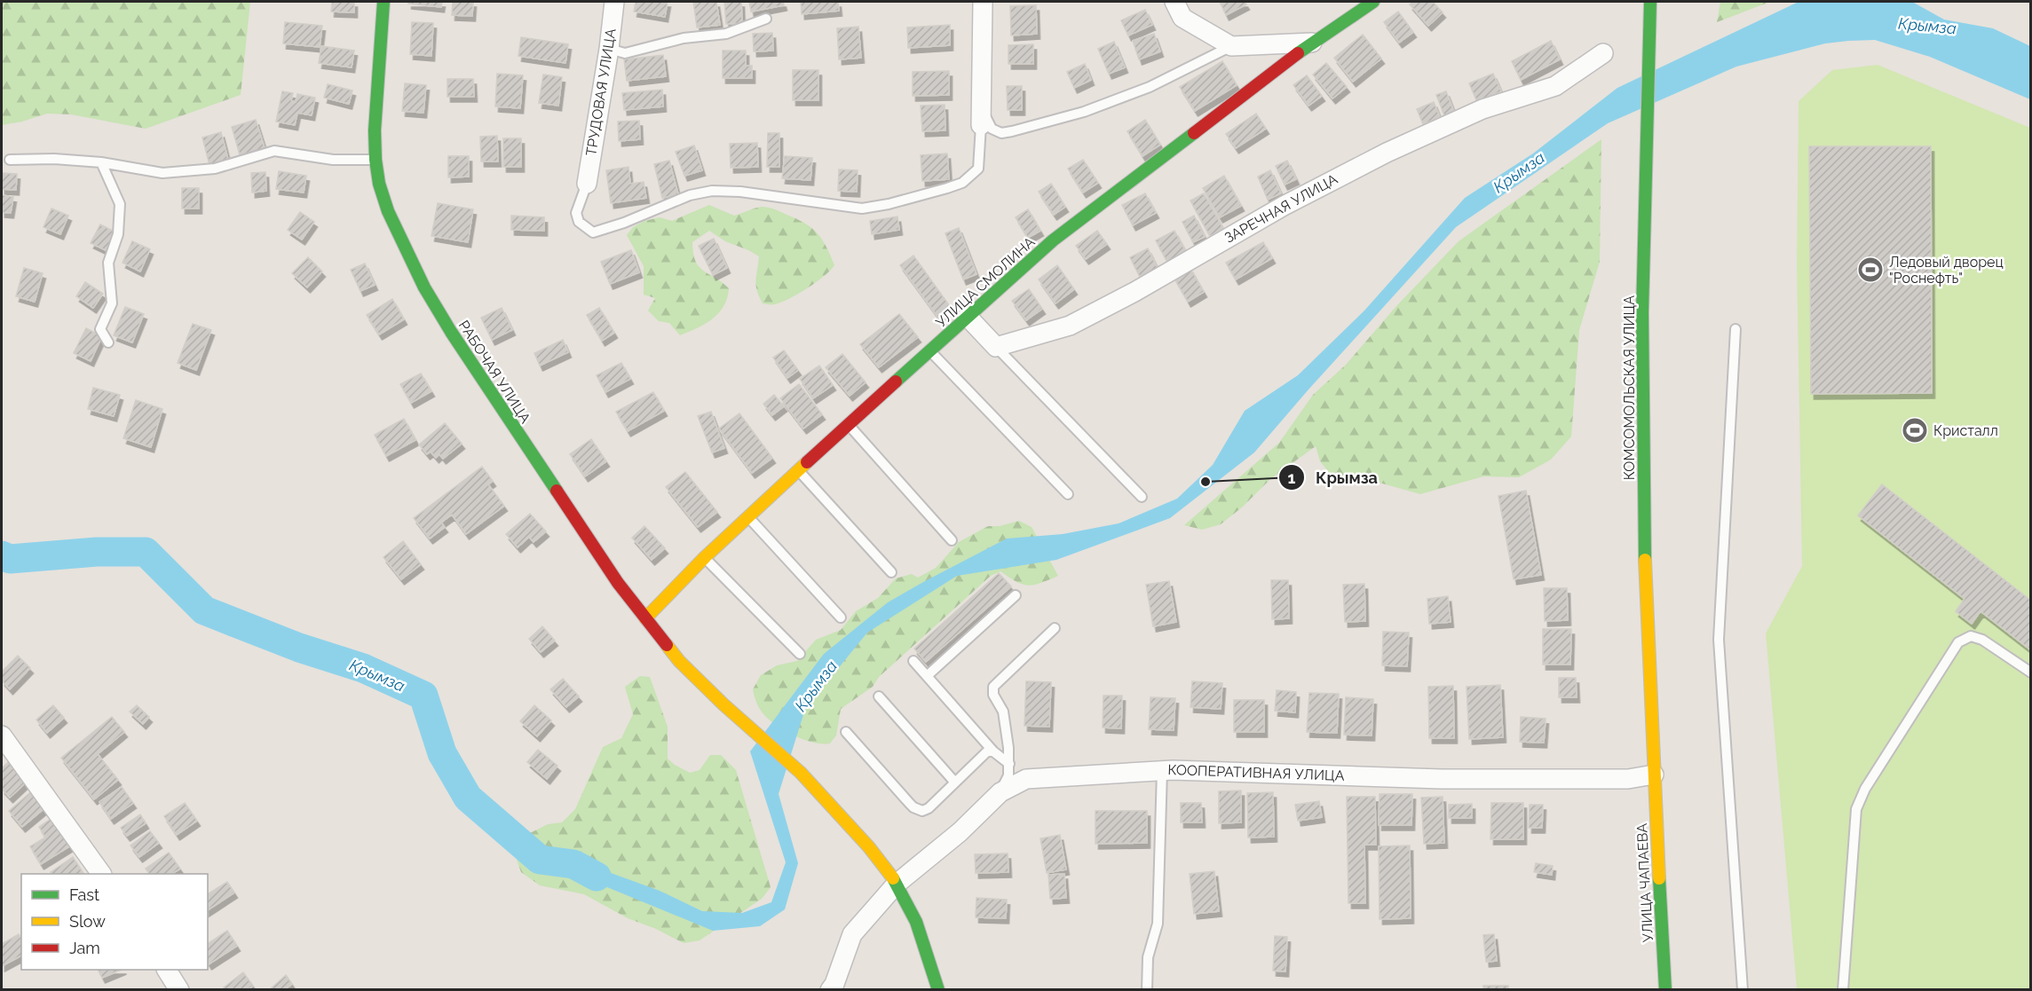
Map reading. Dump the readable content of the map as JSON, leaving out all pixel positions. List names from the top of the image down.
{
  "streets": {
    "main road": [
      "УЛИЦА СМОЛИНА",
      "РАБОЧАЯ УЛИЦА",
      "КОМСОМОЛЬСКАЯ УЛИЦА",
      "УЛИЦА ЧАПАЕВА"
    ],
    "street": ["ТРУДОВАЯ УЛИЦА", "ЗАРЕЧНАЯ УЛИЦА", "КООПЕРАТИВНАЯ УЛИЦА"]
  },
  "crossings": [
    ["УЛИЦА СМОЛИНА", "РАБОЧАЯ УЛИЦА"],
    ["РАБОЧАЯ УЛИЦА", "КООПЕРАТИВНАЯ УЛИЦА"],
    ["КОМСОМОЛЬСКАЯ УЛИЦА", "КООПЕРАТИВНАЯ УЛИЦА"],
    ["КОМСОМОЛЬСКАЯ УЛИЦА", "УЛИЦА ЧАПАЕВА"],
    ["КООПЕРАТИВНАЯ УЛИЦА", "УЛИЦА ЧАПАЕВА"]
  ],
  "water": ["Крымза"],
  "places": {
    "sports": ["Ледовый дворец \"Роснефть\"", "Кристалл"],
    "other": ["Крымза"]
  },
  "legend": ["Fast", "Slow", "Jam"]
}
